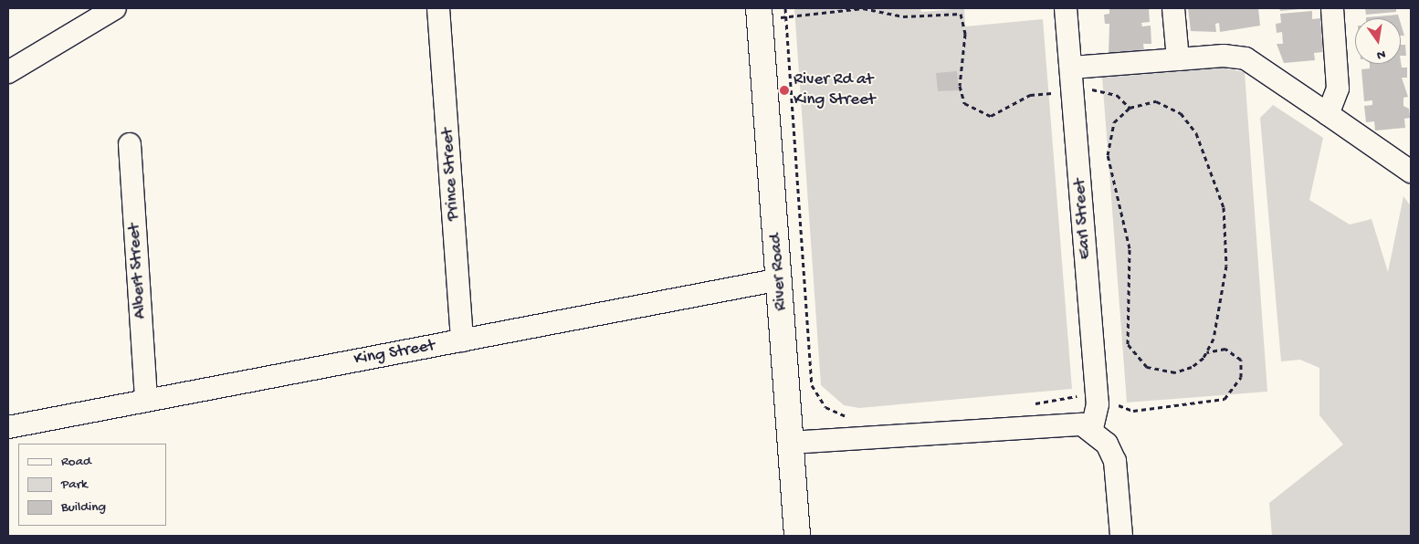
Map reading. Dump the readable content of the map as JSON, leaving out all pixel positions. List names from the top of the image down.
{
  "streets": {
    "main road": ["River Road"],
    "street": [
      "Prince Street",
      "Earl Street",
      "Albert Street",
      "King Street"
    ]
  },
  "crossings": [
    ["Prince Street", "King Street"],
    ["Albert Street", "King Street"],
    ["River Road", "King Street"]
  ],
  "places": ["River Rd at King Street"],
  "legend": ["Road", "Park", "Building"],
  "north": "bottom"
}
